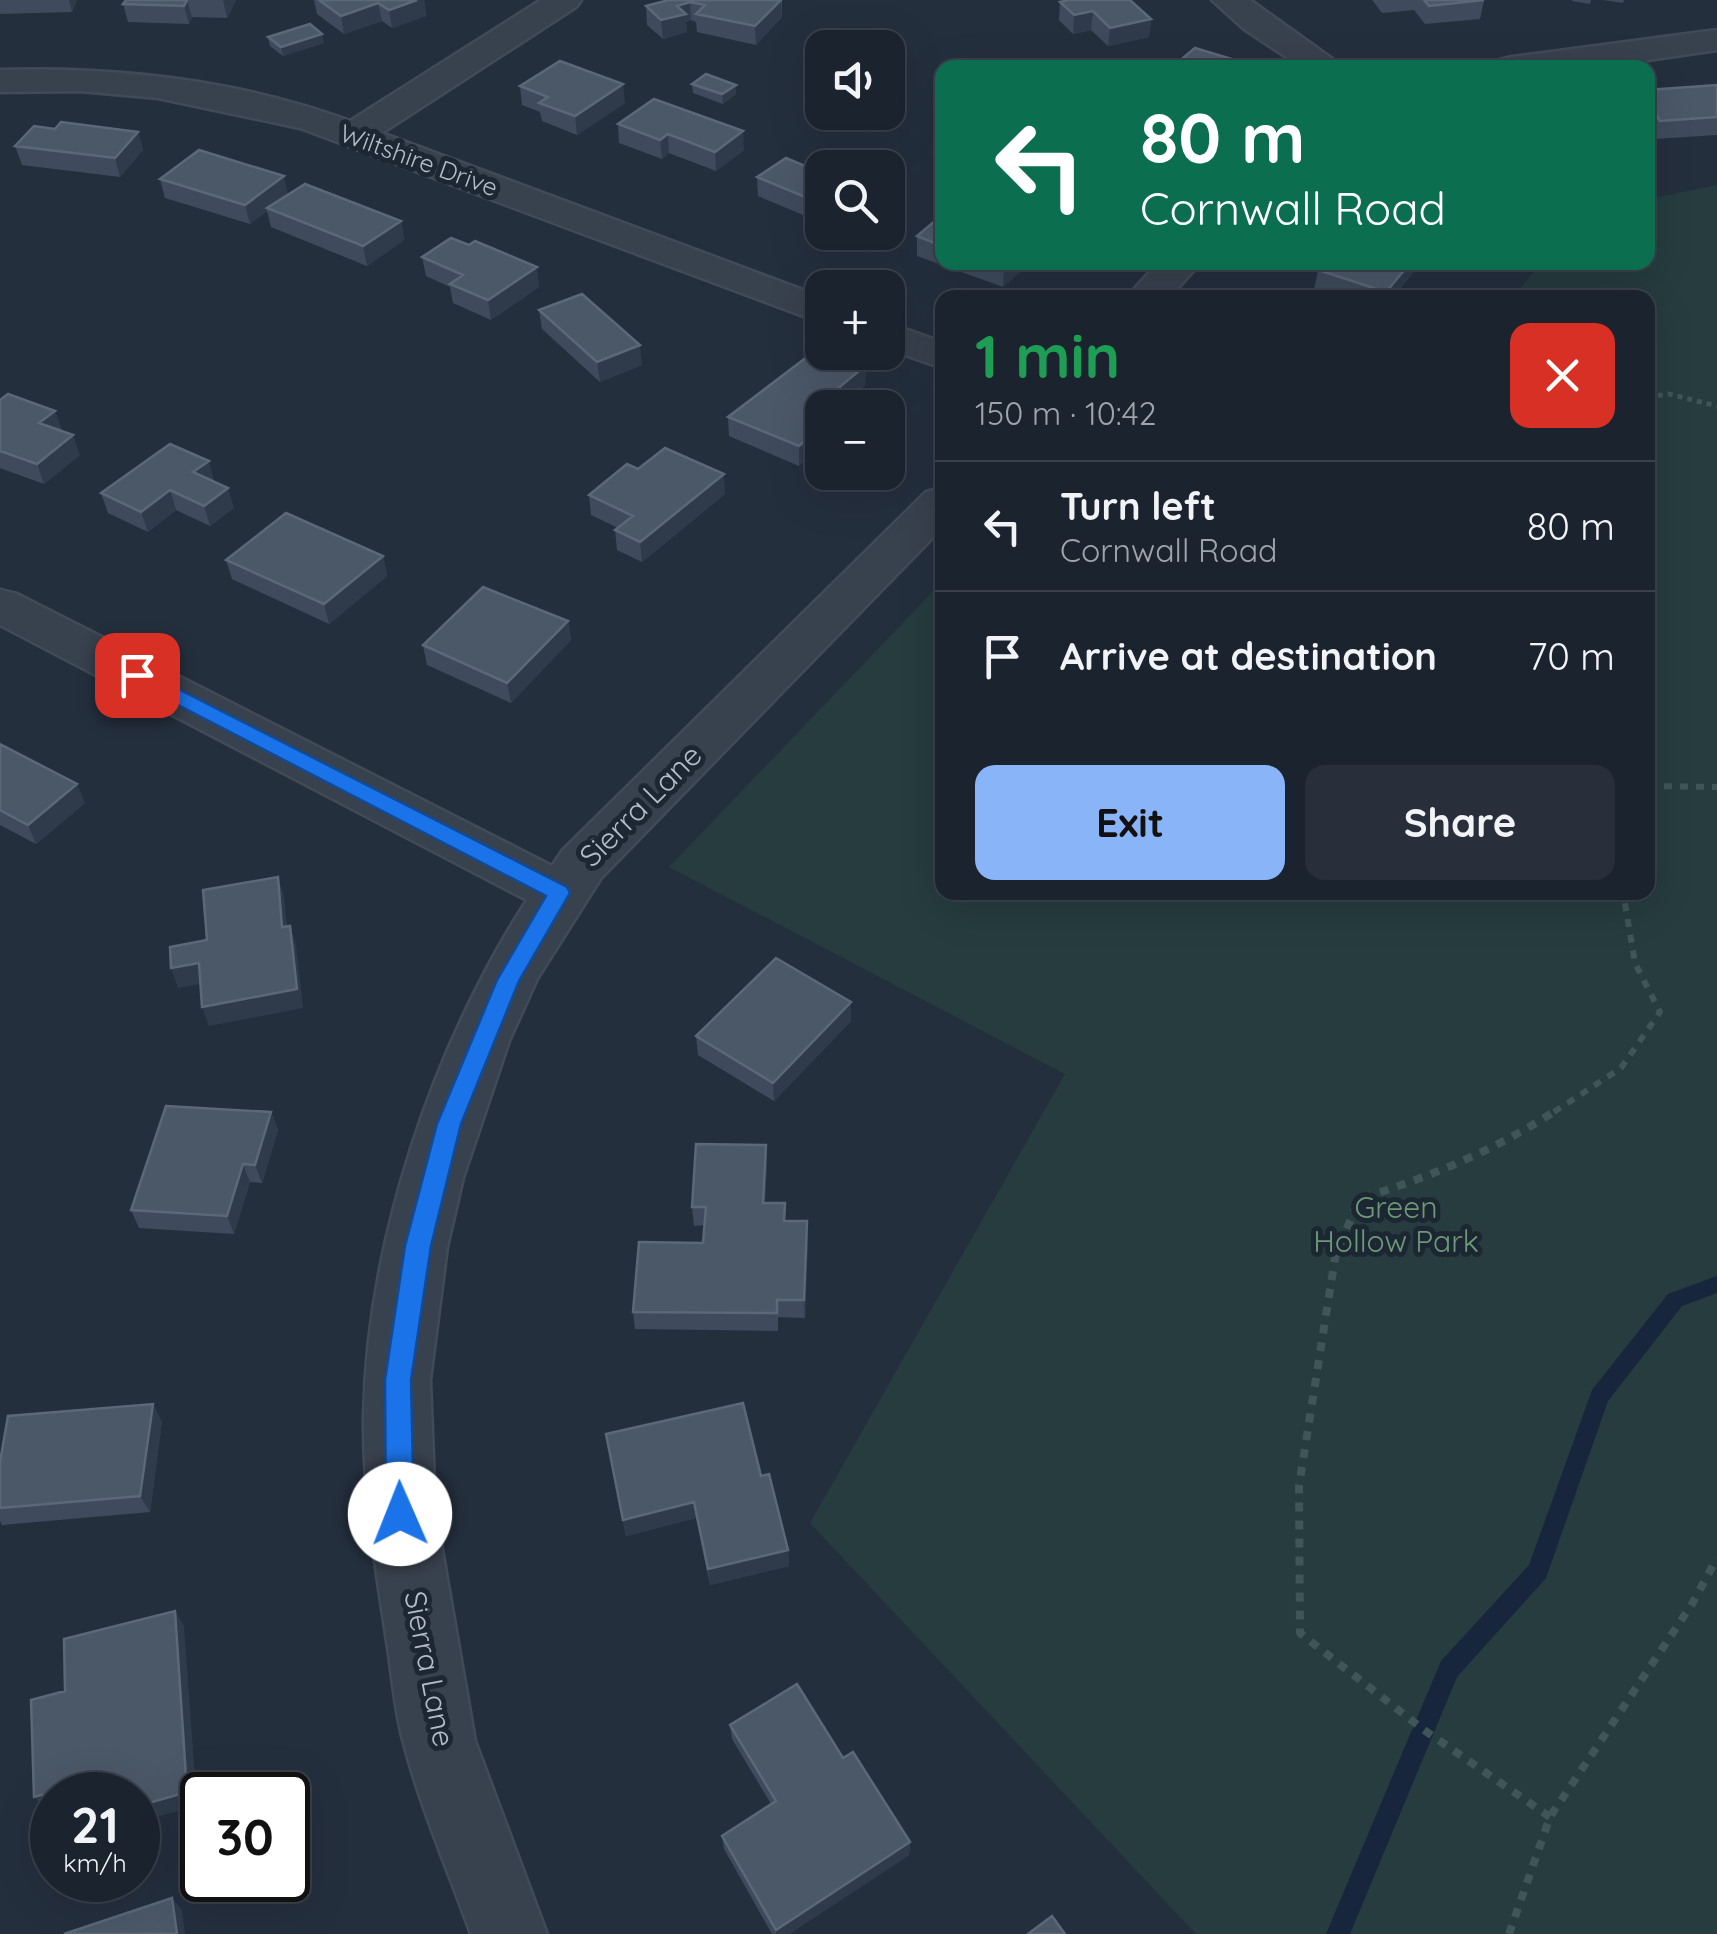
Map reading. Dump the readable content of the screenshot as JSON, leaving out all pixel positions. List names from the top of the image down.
{
  "streets": {
    "street": ["Wiltshire Drive", "Sierra Lane"]
  },
  "parks": ["Green Hollow Park"],
  "page": {
    "map_buttons": ["+", "−"],
    "turn": ["80 m", "Cornwall Road"],
    "heading": ["1 min", "150 m · 10:42"],
    "list": [
      {
        "name": "Turn left",
        "note": "Cornwall Road",
        "value": "80 m"
      },
      {
        "name": "Arrive at destination",
        "value": "70 m"
      }
    ],
    "buttons": ["Exit", "Share"],
    "speed": "21 km/h",
    "limit": "30"
  }
}
